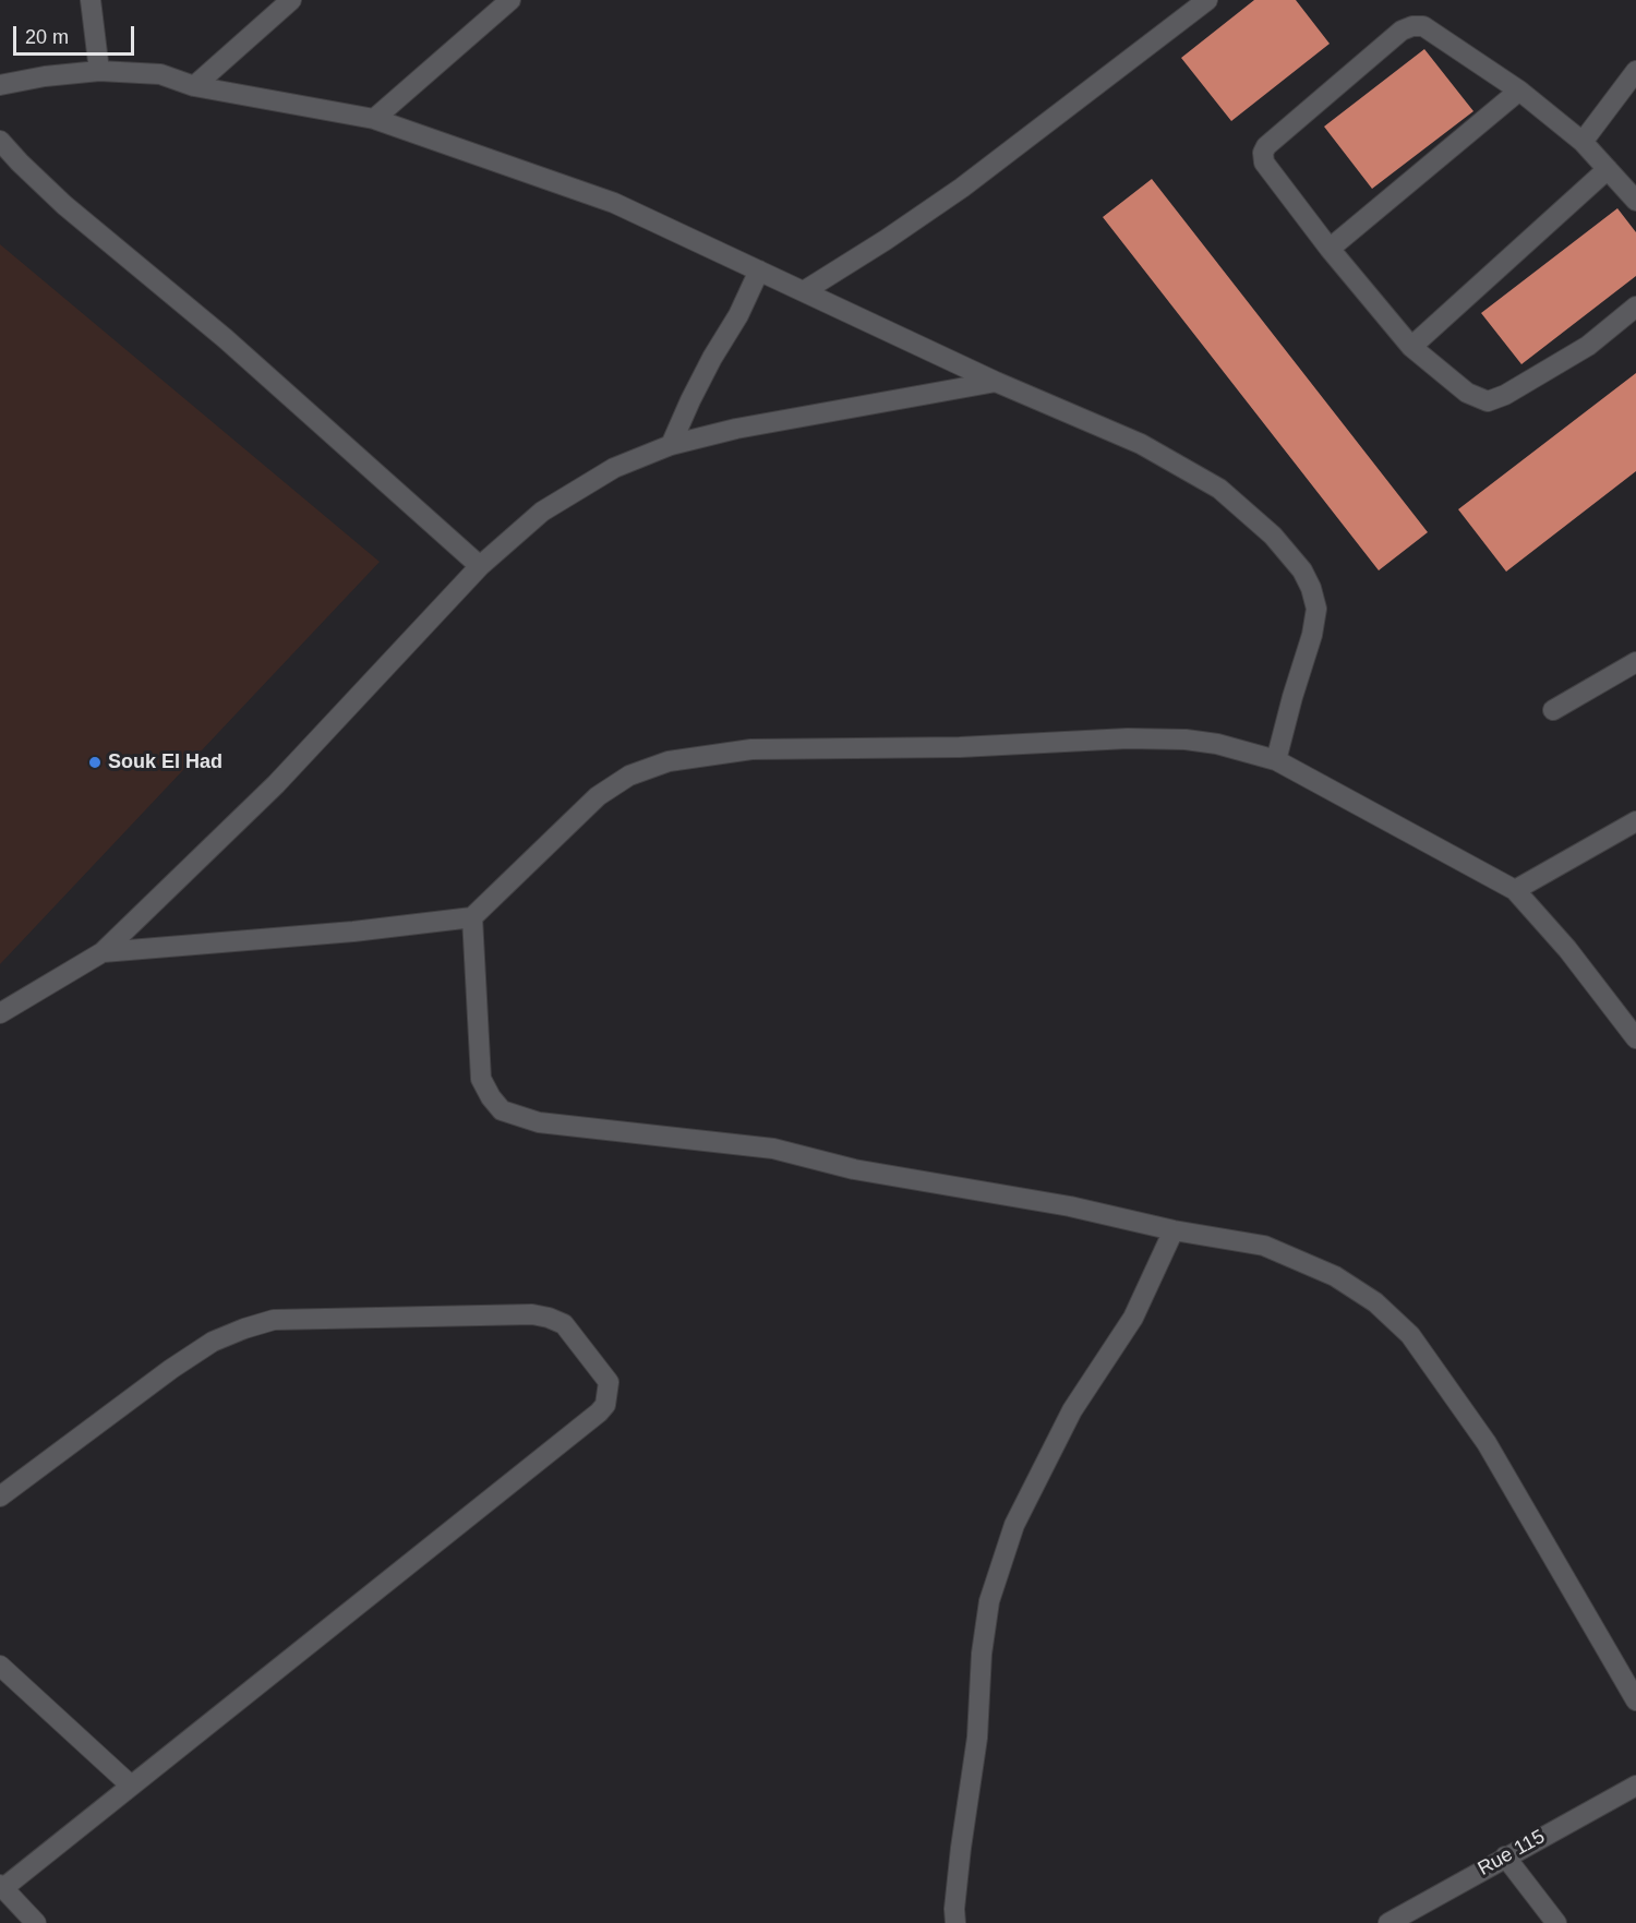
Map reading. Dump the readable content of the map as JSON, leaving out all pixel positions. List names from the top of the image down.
{
  "streets": {
    "street": ["Rue 115"]
  },
  "places": ["Souk El Had"],
  "scale_bar": "20 m"
}
